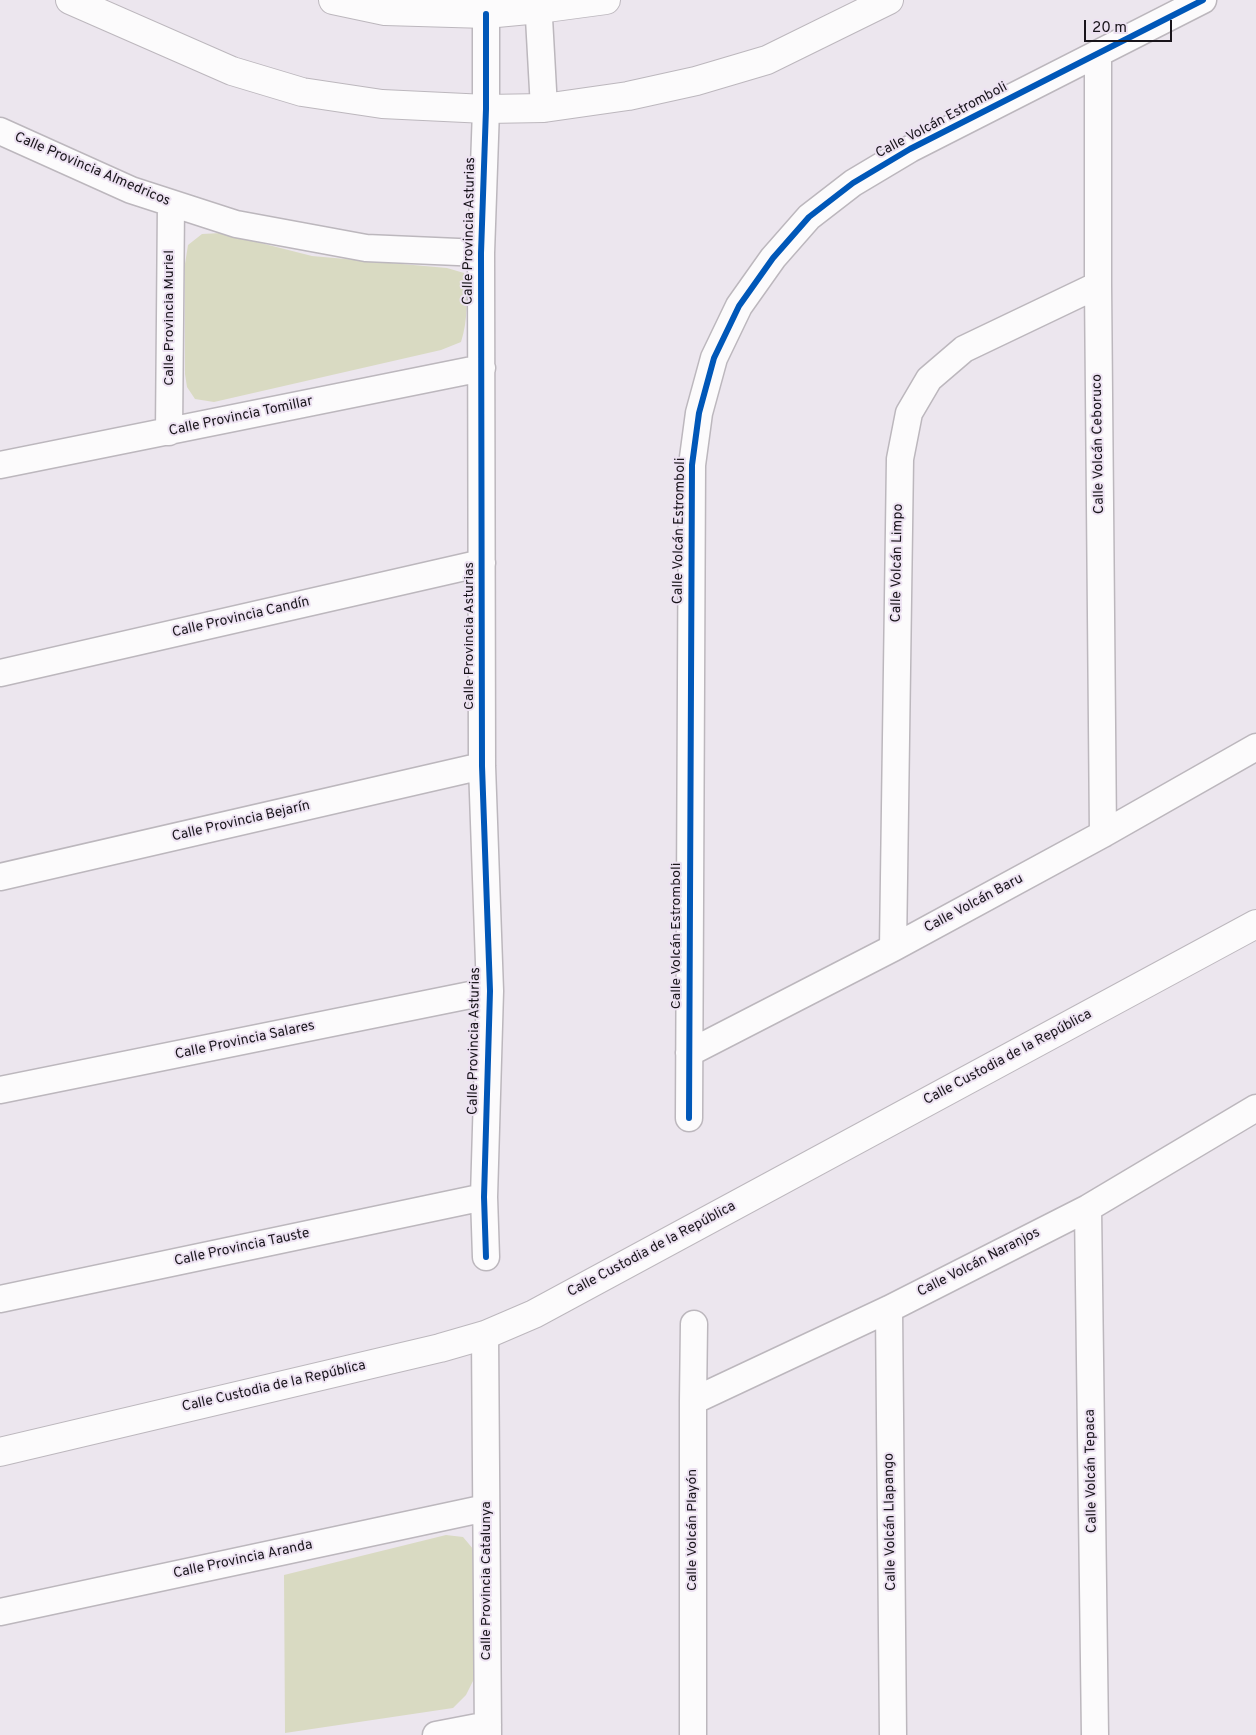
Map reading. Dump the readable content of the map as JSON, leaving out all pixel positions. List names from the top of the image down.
{
  "streets": {
    "main road": ["Calle Custodia de la República"],
    "street": [
      "Calle Volcán Estromboli",
      "Calle Provincia Almedricos",
      "Calle Provincia Asturias",
      "Calle Provincia Muriel",
      "Calle Provincia Tomillar",
      "Calle Volcán Ceboruco",
      "Calle Volcán Limpo",
      "Calle Provincia Candín",
      "Calle Provincia Bejarín",
      "Calle Volcán Baru",
      "Calle Provincia Salares",
      "Calle Provincia Tauste",
      "Calle Volcán Naranjos",
      "Calle Volcán Tepaca",
      "Calle Volcán Llapango",
      "Calle Volcán Playón",
      "Calle Provincia Aranda",
      "Calle Provincia Catalunya"
    ]
  },
  "crossings": [
    ["Calle Volcán Estromboli", "Calle Volcán Ceboruco"],
    ["Calle Volcán Estromboli", "Calle Volcán Baru"],
    ["Calle Provincia Almedricos", "Calle Provincia Asturias"],
    ["Calle Provincia Almedricos", "Calle Provincia Muriel"],
    ["Calle Provincia Asturias", "Calle Provincia Tomillar"],
    ["Calle Provincia Asturias", "Calle Provincia Candín"],
    ["Calle Provincia Asturias", "Calle Provincia Bejarín"],
    ["Calle Provincia Asturias", "Calle Provincia Salares"],
    ["Calle Provincia Asturias", "Calle Provincia Tauste"],
    ["Calle Provincia Muriel", "Calle Provincia Tomillar"],
    ["Calle Volcán Ceboruco", "Calle Volcán Limpo"],
    ["Calle Volcán Ceboruco", "Calle Volcán Baru"],
    ["Calle Volcán Limpo", "Calle Volcán Baru"],
    ["Calle Custodia de la República", "Calle Provincia Catalunya"],
    ["Calle Volcán Naranjos", "Calle Volcán Tepaca"],
    ["Calle Volcán Naranjos", "Calle Volcán Llapango"],
    ["Calle Volcán Naranjos", "Calle Volcán Playón"],
    ["Calle Provincia Aranda", "Calle Provincia Catalunya"]
  ],
  "scale_bar": "20 m"
}
